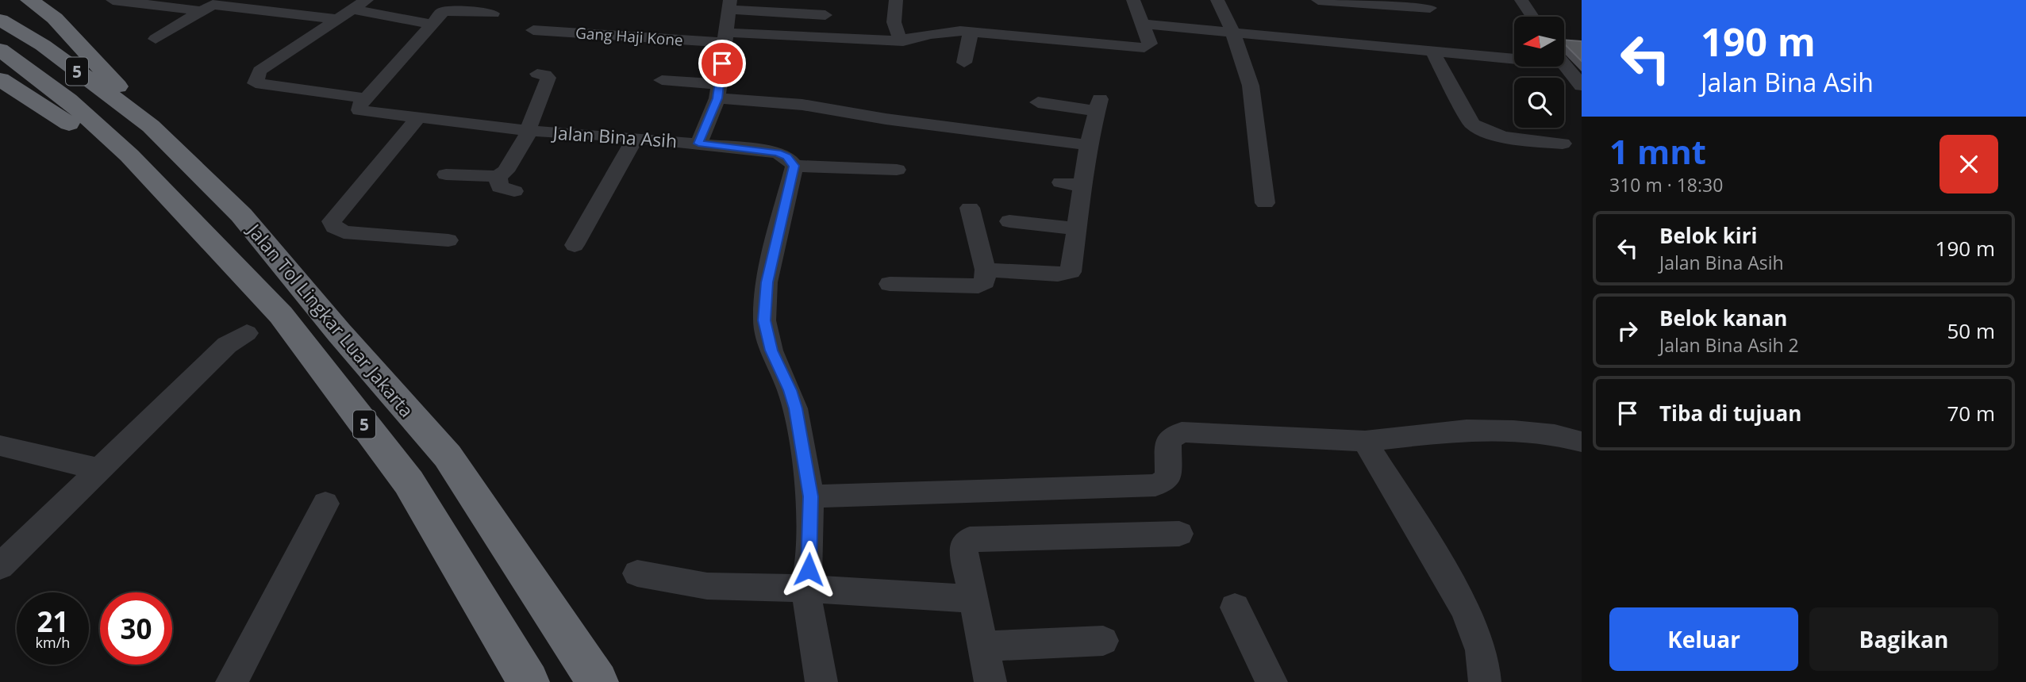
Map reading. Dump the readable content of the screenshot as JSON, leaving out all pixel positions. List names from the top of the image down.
{
  "streets": {
    "highway": ["5", "Jalan Tol Lingkar Luar Jakarta"],
    "street": ["Gang Haji Kone", "Jalan Bina Asih"]
  },
  "north": "left",
  "page": {
    "turn": ["190 m", "Jalan Bina Asih"],
    "heading": ["1 mnt", "310 m · 18:30"],
    "list": [
      {
        "name": "Belok kiri",
        "note": "Jalan Bina Asih",
        "value": "190 m"
      },
      {
        "name": "Belok kanan",
        "note": "Jalan Bina Asih 2",
        "value": "50 m"
      },
      {
        "name": "Tiba di tujuan",
        "value": "70 m"
      }
    ],
    "speed": "21 km/h",
    "limit": "30",
    "buttons": ["Keluar", "Bagikan"]
  }
}
